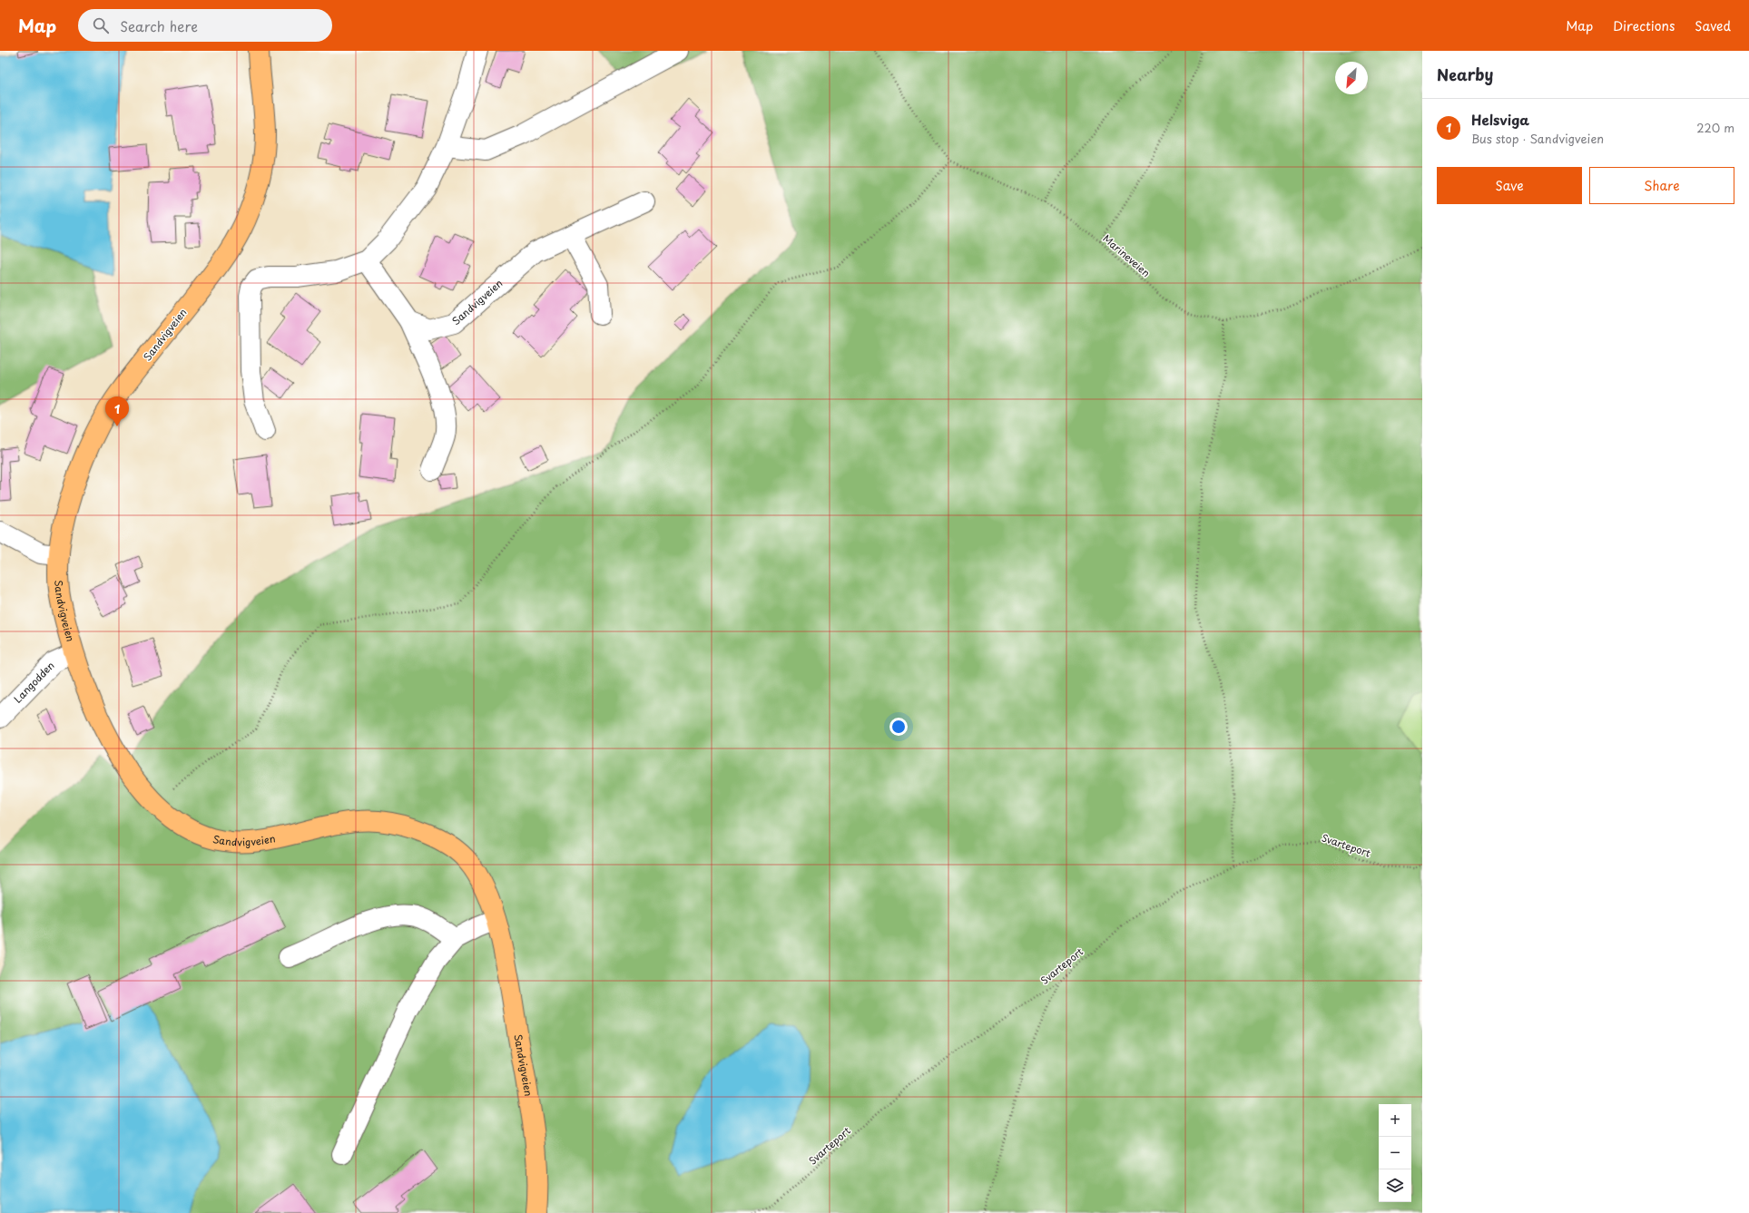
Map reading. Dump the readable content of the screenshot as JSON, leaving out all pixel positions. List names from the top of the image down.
{
  "streets": {
    "main road": ["Sandvigveien"],
    "street": ["Langodden"],
    "path": ["Marineveien", "Svarteport"]
  },
  "crossings": [
    ["Sandvigveien", "Langodden"]
  ],
  "north": "bottom left",
  "page": {
    "header": "Map",
    "search": "Search here",
    "nav": ["Map", "Directions", "Saved"],
    "heading": "Nearby",
    "list": [
      {
        "mark": "1",
        "name": "Helsviga",
        "note": "Bus stop · Sandvigveien",
        "value": "220 m"
      }
    ],
    "buttons": ["Save", "Share"],
    "pins": "1",
    "map_buttons": ["+", "−"]
  }
}
